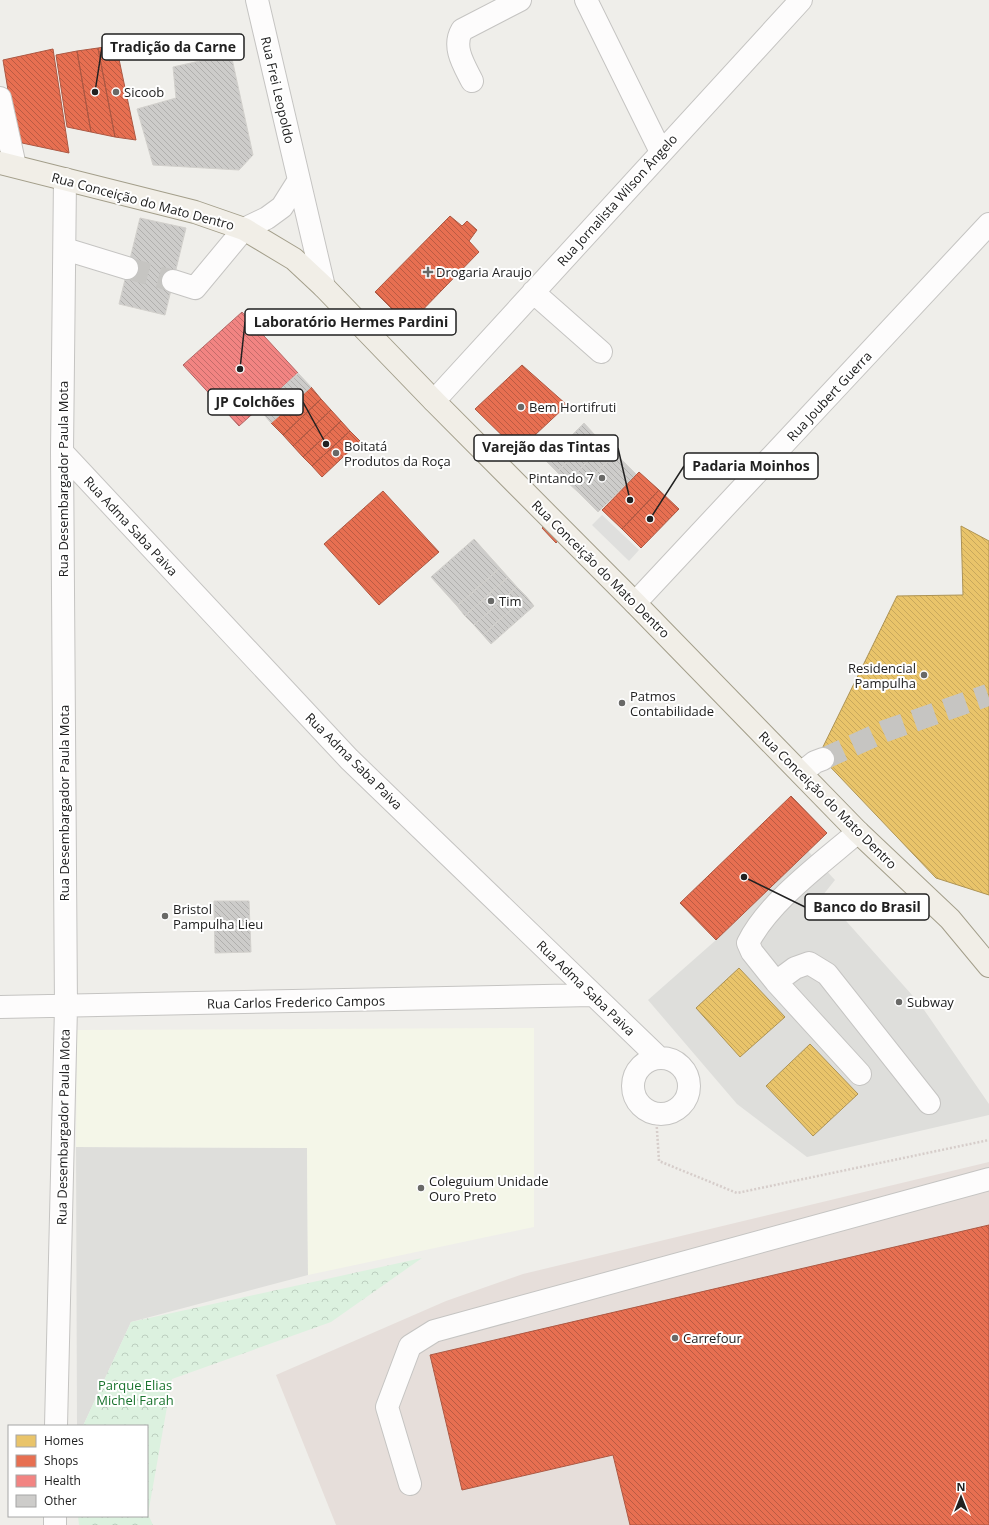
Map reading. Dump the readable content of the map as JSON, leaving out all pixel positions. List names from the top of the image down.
{
  "streets": {
    "main road": ["Rua Conceição do Mato Dentro"],
    "street": [
      "Rua Frei Leopoldo",
      "Rua Jornalista Wilson Ângelo",
      "Rua Joubert Guerra",
      "Rua Desembargador Paula Mota",
      "Rua Adma Saba Paiva",
      "Rua Carlos Frederico Campos"
    ]
  },
  "crossings": [
    ["Rua Frei Leopoldo", "Rua Conceição do Mato Dentro"],
    ["Rua Jornalista Wilson Ângelo", "Rua Conceição do Mato Dentro"],
    ["Rua Conceição do Mato Dentro", "Rua Joubert Guerra"],
    ["Rua Conceição do Mato Dentro", "Rua Desembargador Paula Mota"],
    ["Rua Desembargador Paula Mota", "Rua Adma Saba Paiva"],
    ["Rua Desembargador Paula Mota", "Rua Carlos Frederico Campos"],
    ["Rua Adma Saba Paiva", "Rua Carlos Frederico Campos"]
  ],
  "parks": ["Parque Elias Michel Farah"],
  "places": {
    "other": [
      "Tradição da Carne",
      "Sicoob",
      "Laboratório Hermes Pardini",
      "Bem Hortifruti",
      "JP Colchões",
      "Boitatá Produtos da Roça",
      "Pintando 7",
      "Varejão das Tintas",
      "Padaria Moinhos",
      "Tim",
      "Residencial Pampulha",
      "Patmos Contabilidade",
      "Banco do Brasil",
      "Bristol Pampulha Lieu",
      "Subway",
      "Coleguium Unidade Ouro Preto",
      "Carrefour"
    ],
    "health": ["Drogaria Araujo"]
  },
  "legend": [
    "Homes",
    "Shops",
    "Health",
    "Other"
  ],
  "north": "top"
}
